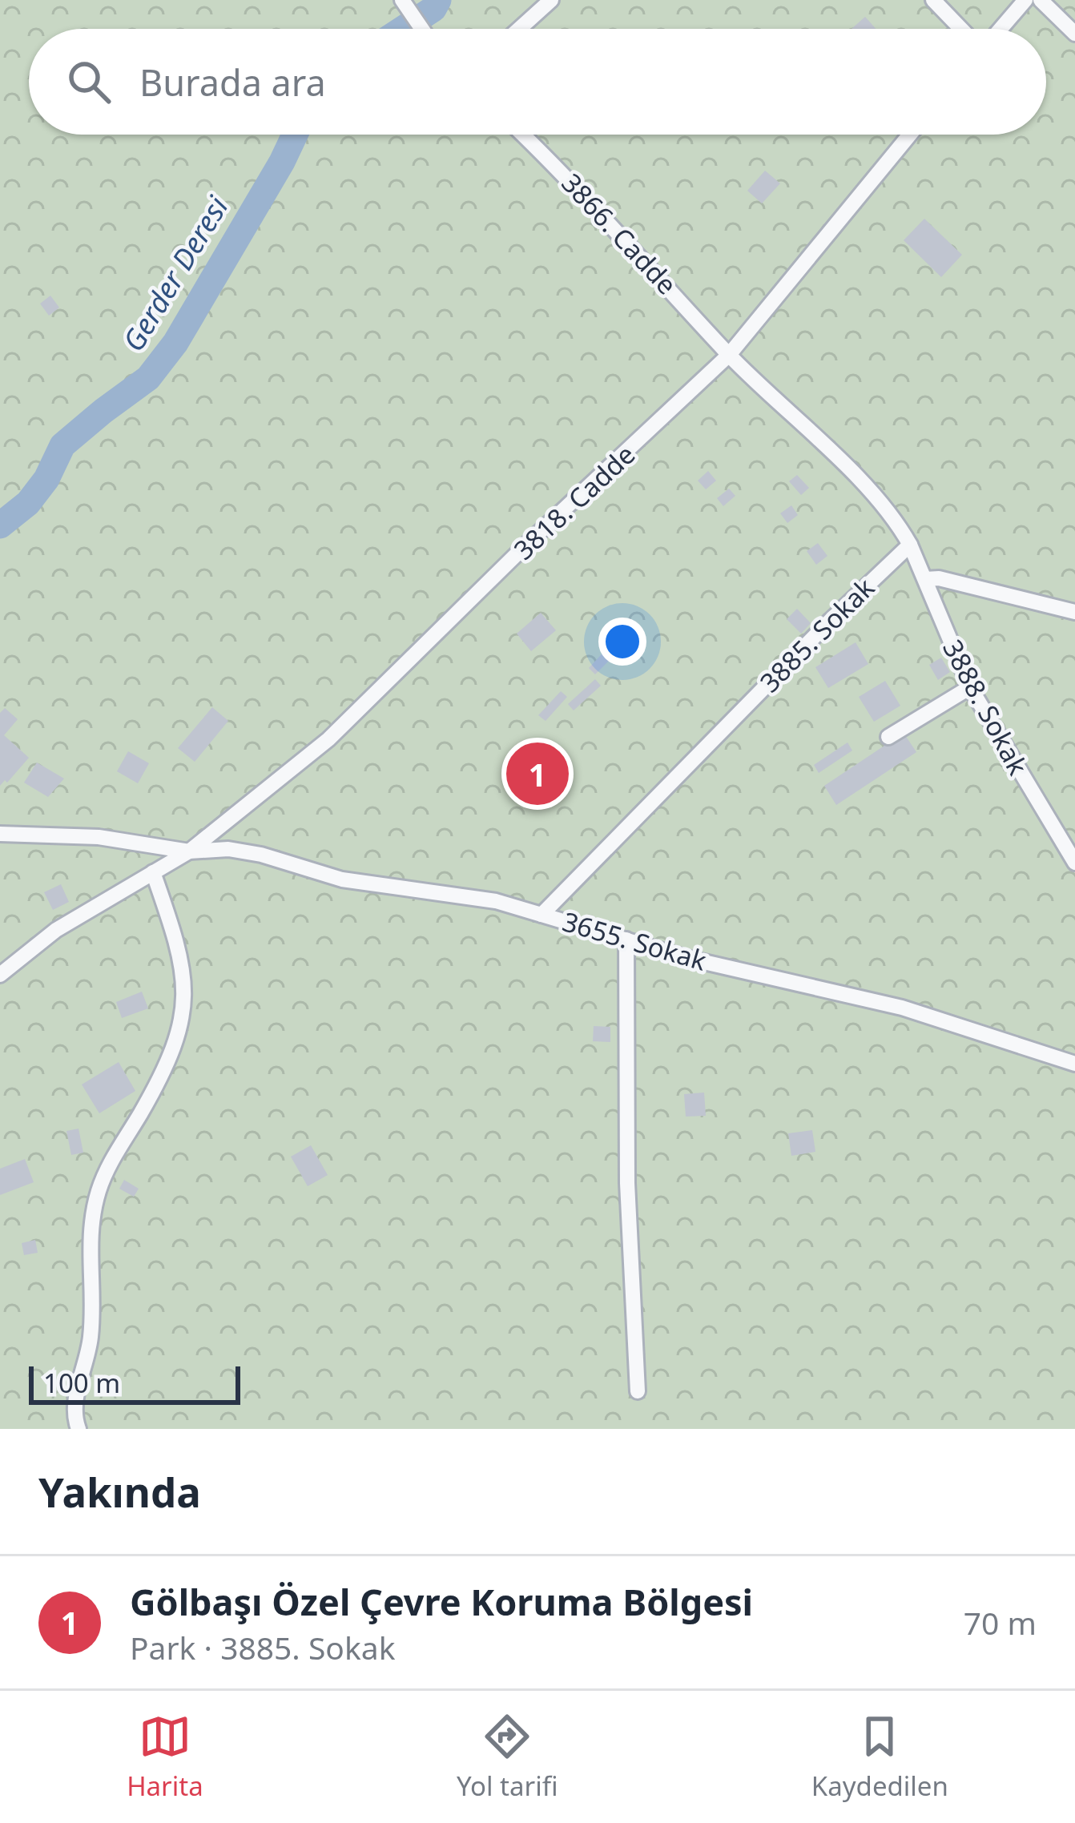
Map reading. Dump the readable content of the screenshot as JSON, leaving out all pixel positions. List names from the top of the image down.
{
  "streets": {
    "street": [
      "3866. Cadde",
      "3818. Cadde",
      "3885. Sokak",
      "3888. Sokak",
      "3655. Sokak"
    ]
  },
  "crossings": [
    ["3866. Cadde", "3818. Cadde"],
    ["3818. Cadde", "3655. Sokak"],
    ["3885. Sokak", "3888. Sokak"],
    ["3885. Sokak", "3655. Sokak"]
  ],
  "water": ["Gerder Deresi"],
  "scale_bar": "100 m",
  "page": {
    "search": "Burada ara",
    "pins": "1",
    "scale": "100 m",
    "heading": "Yakında",
    "list": [
      {
        "mark": "1",
        "name": "Gölbaşı Özel Çevre Koruma Bölgesi",
        "note": "Park · 3885. Sokak",
        "value": "70 m"
      }
    ],
    "nav": ["Harita", "Yol tarifi", "Kaydedilen"]
  }
}
